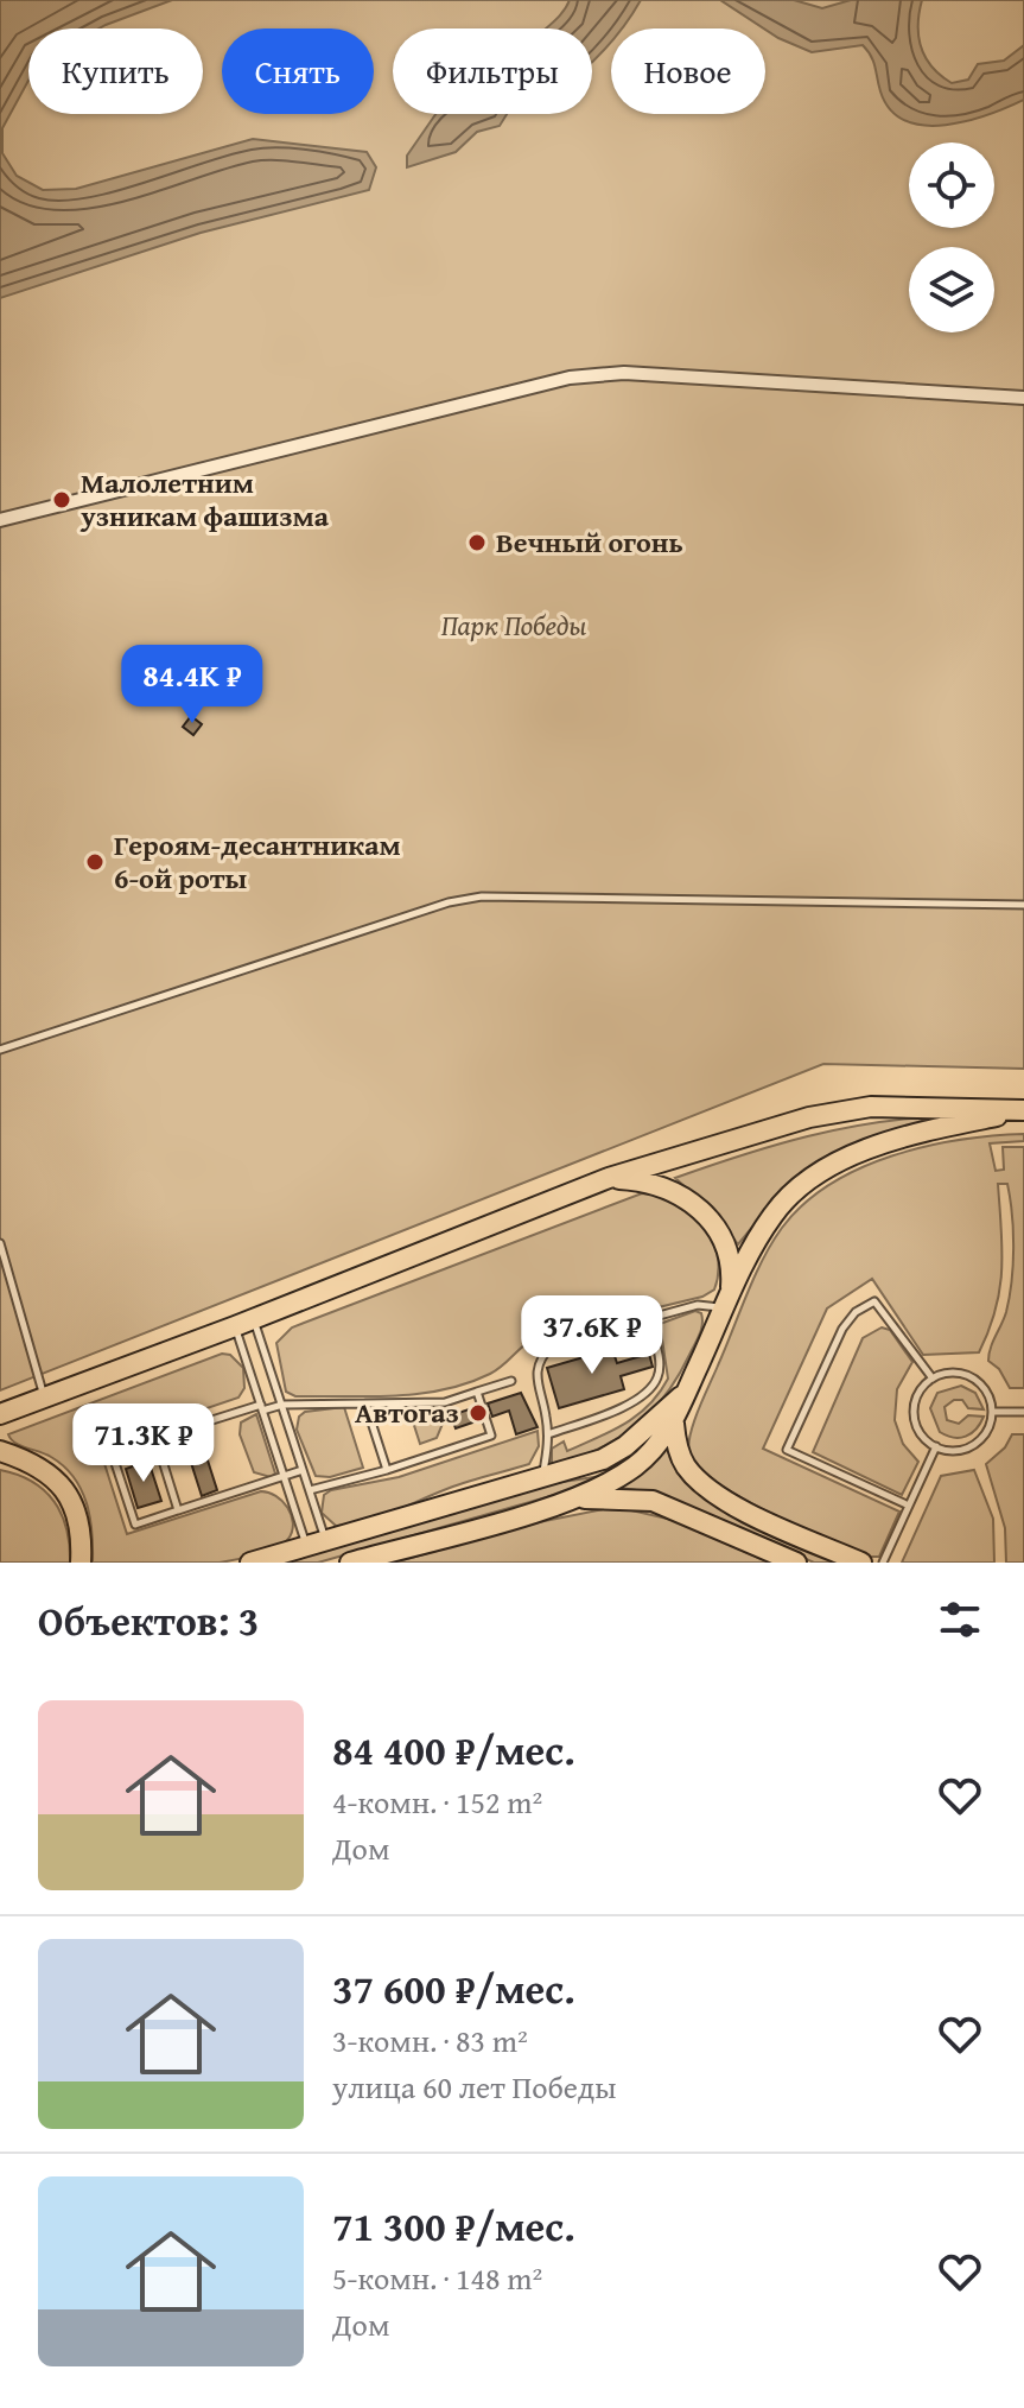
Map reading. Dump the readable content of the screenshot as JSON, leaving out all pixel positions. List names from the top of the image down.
{
  "parks": ["Парк Победы"],
  "places": [
    "Малолетним узникам фашизма",
    "Вечный огонь",
    "Героям-десантникам 6-ой роты",
    "Автогаз"
  ],
  "page": {
    "chip": [
      "Купить",
      "Снять",
      "Фильтры",
      "Новое"
    ],
    "price": ["84.4K ₽", "37.6K ₽", "71.3K ₽"],
    "heading": "Объектов: 3",
    "list": [
      {
        "name": "84 400 ₽/мес.",
        "note": "4-комн. · 152 m² · Дом"
      },
      {
        "name": "37 600 ₽/мес.",
        "note": "3-комн. · 83 m² · улица 60 лет Победы"
      },
      {
        "name": "71 300 ₽/мес.",
        "note": "5-комн. · 148 m² · Дом"
      }
    ]
  }
}
